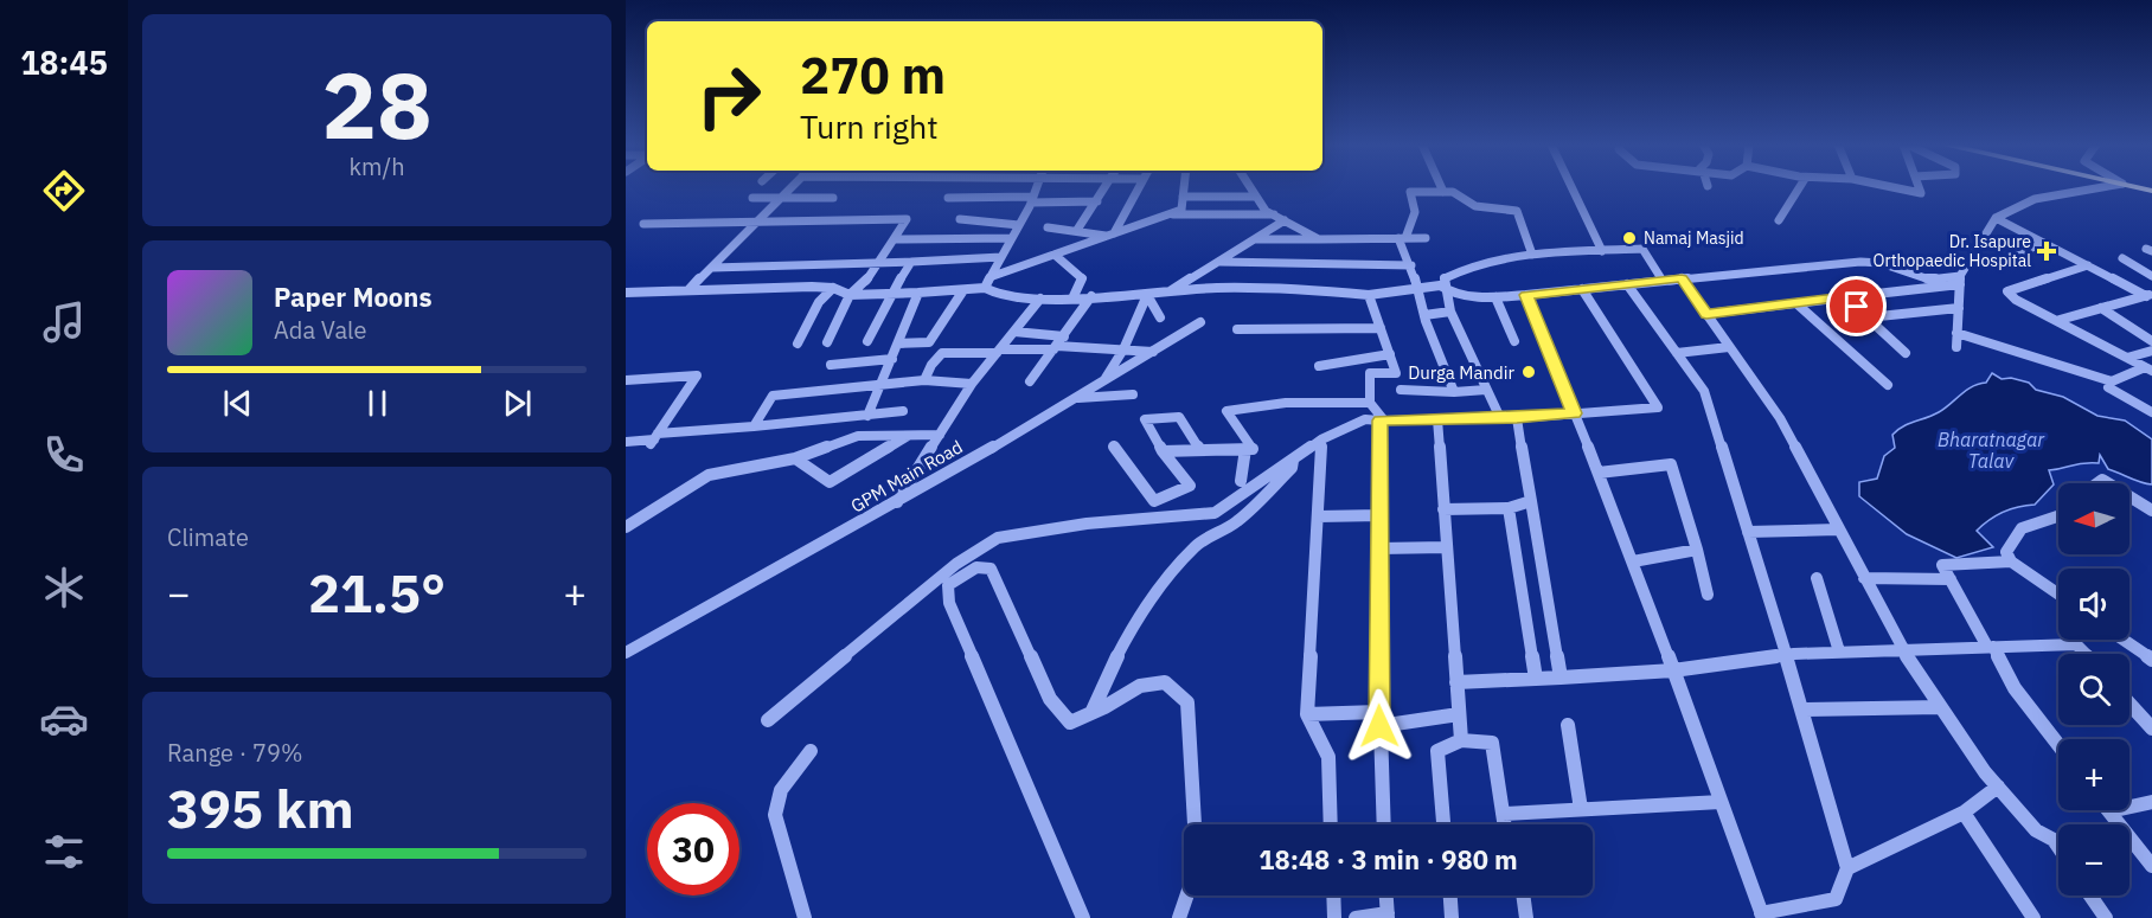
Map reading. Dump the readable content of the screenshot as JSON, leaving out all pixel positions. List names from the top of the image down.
{
  "streets": {
    "street": ["GPM Main Road"]
  },
  "water": ["Bharatnagar Talav"],
  "places": {
    "other": ["Namaj Masjid", "Durga Mandir"],
    "health": ["Dr. Isapure Orthopaedic Hospital"]
  },
  "north": "left",
  "page": {
    "tabs": "18:45",
    "tile": [
      ["28", "km/h"],
      "Climate",
      ["Range · 79%", "395 km"]
    ],
    "turn": ["270 m", "Turn right"],
    "song": ["Paper Moons", "Ada Vale"],
    "map_buttons": ["+", "−"],
    "heat": ["−", "21.5°", "+"],
    "limit": "30",
    "trip": "18:48 · 3 min · 980 m"
  }
}
